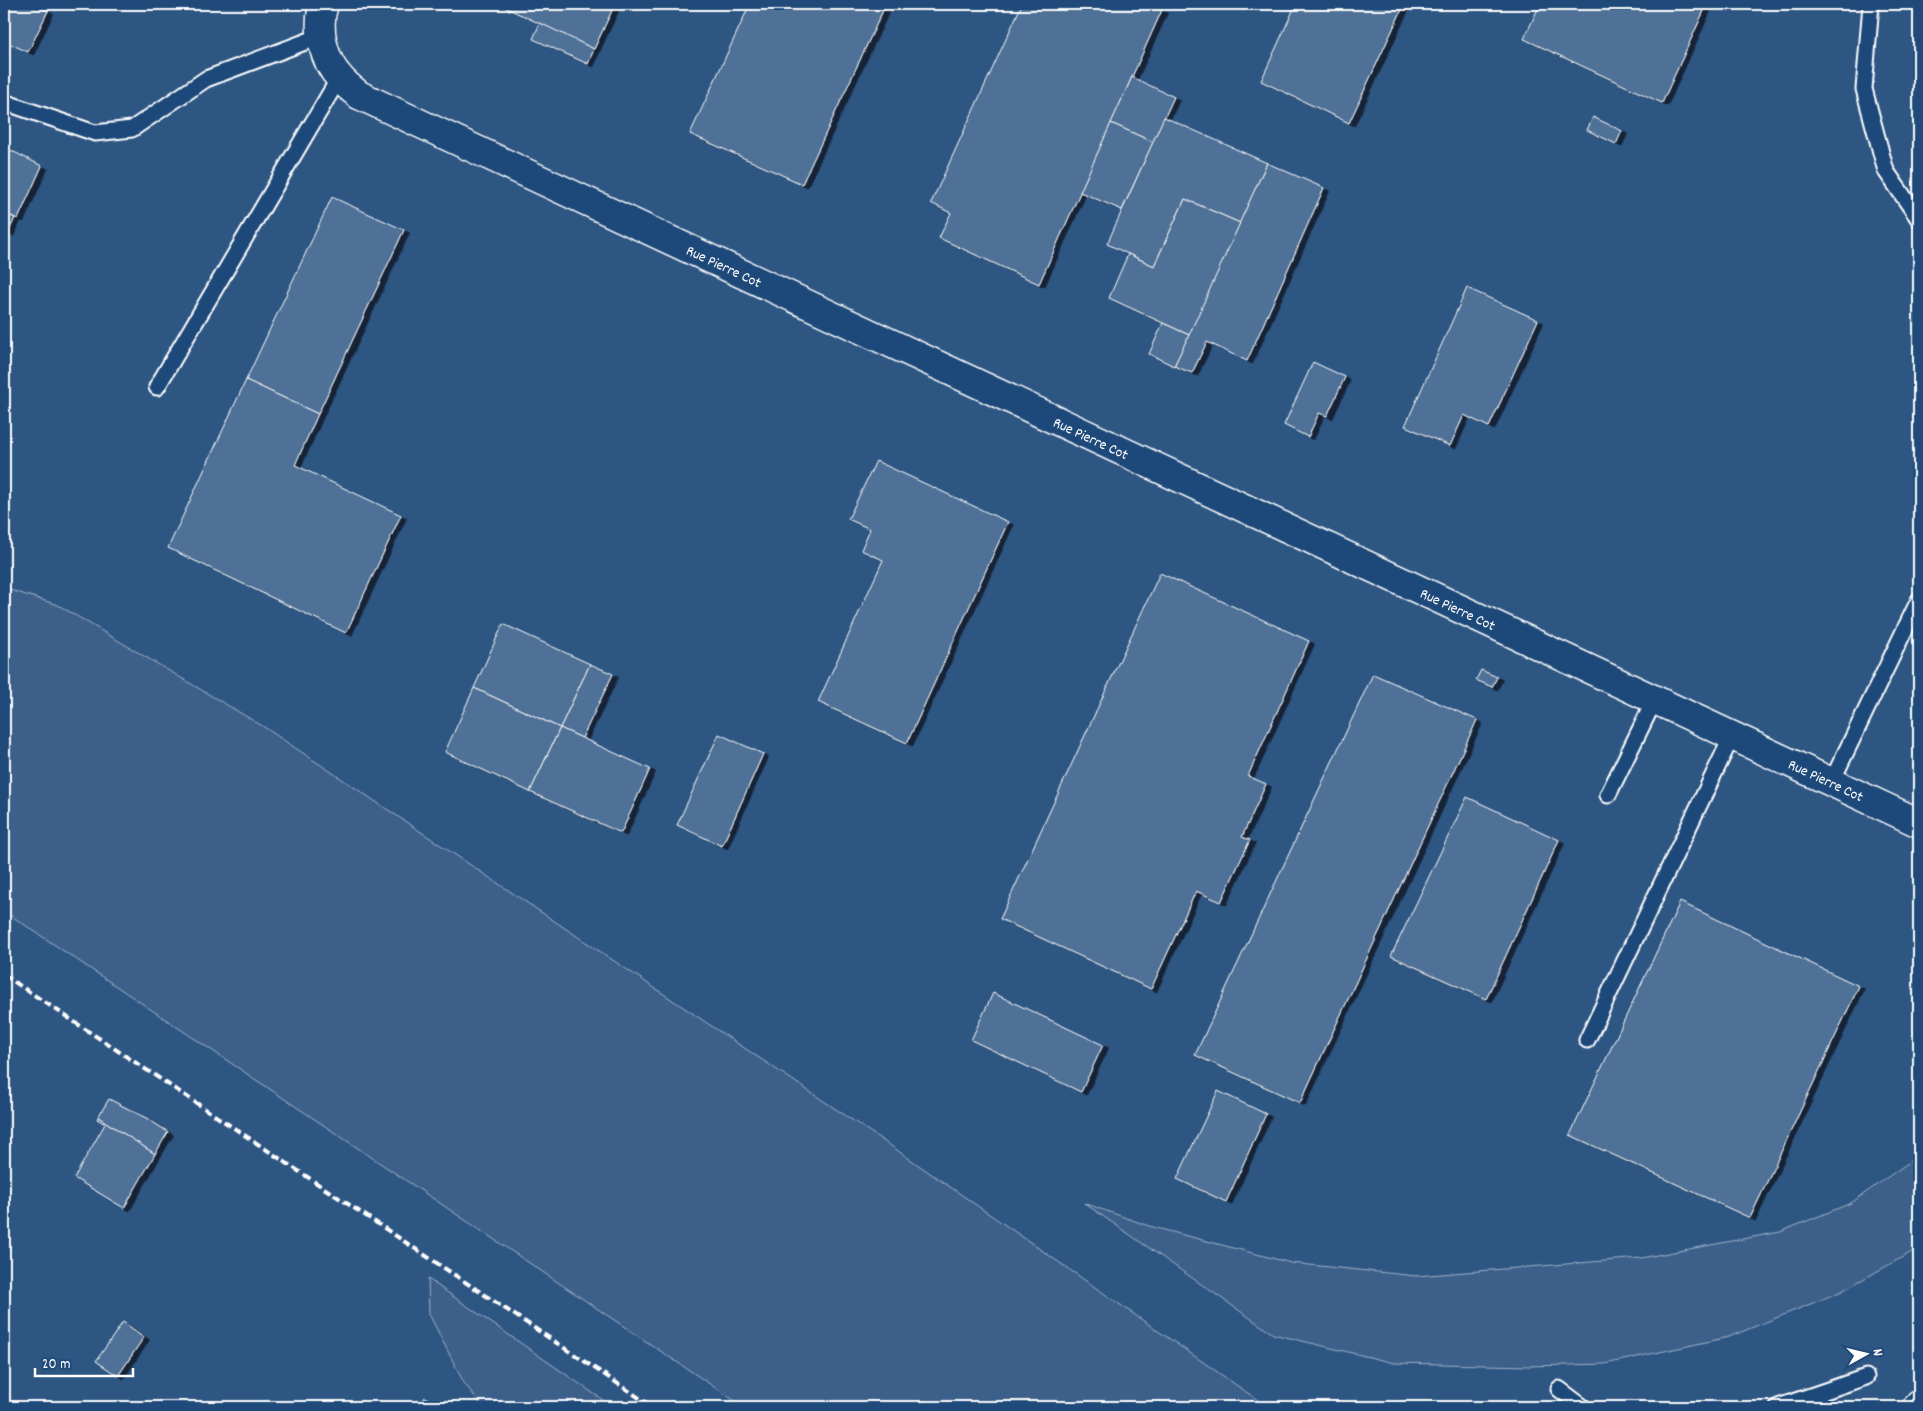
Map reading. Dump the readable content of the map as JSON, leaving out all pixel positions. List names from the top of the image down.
{
  "streets": {
    "street": ["Rue Pierre Cot"]
  },
  "scale_bar": "20 m",
  "north": "right"
}
